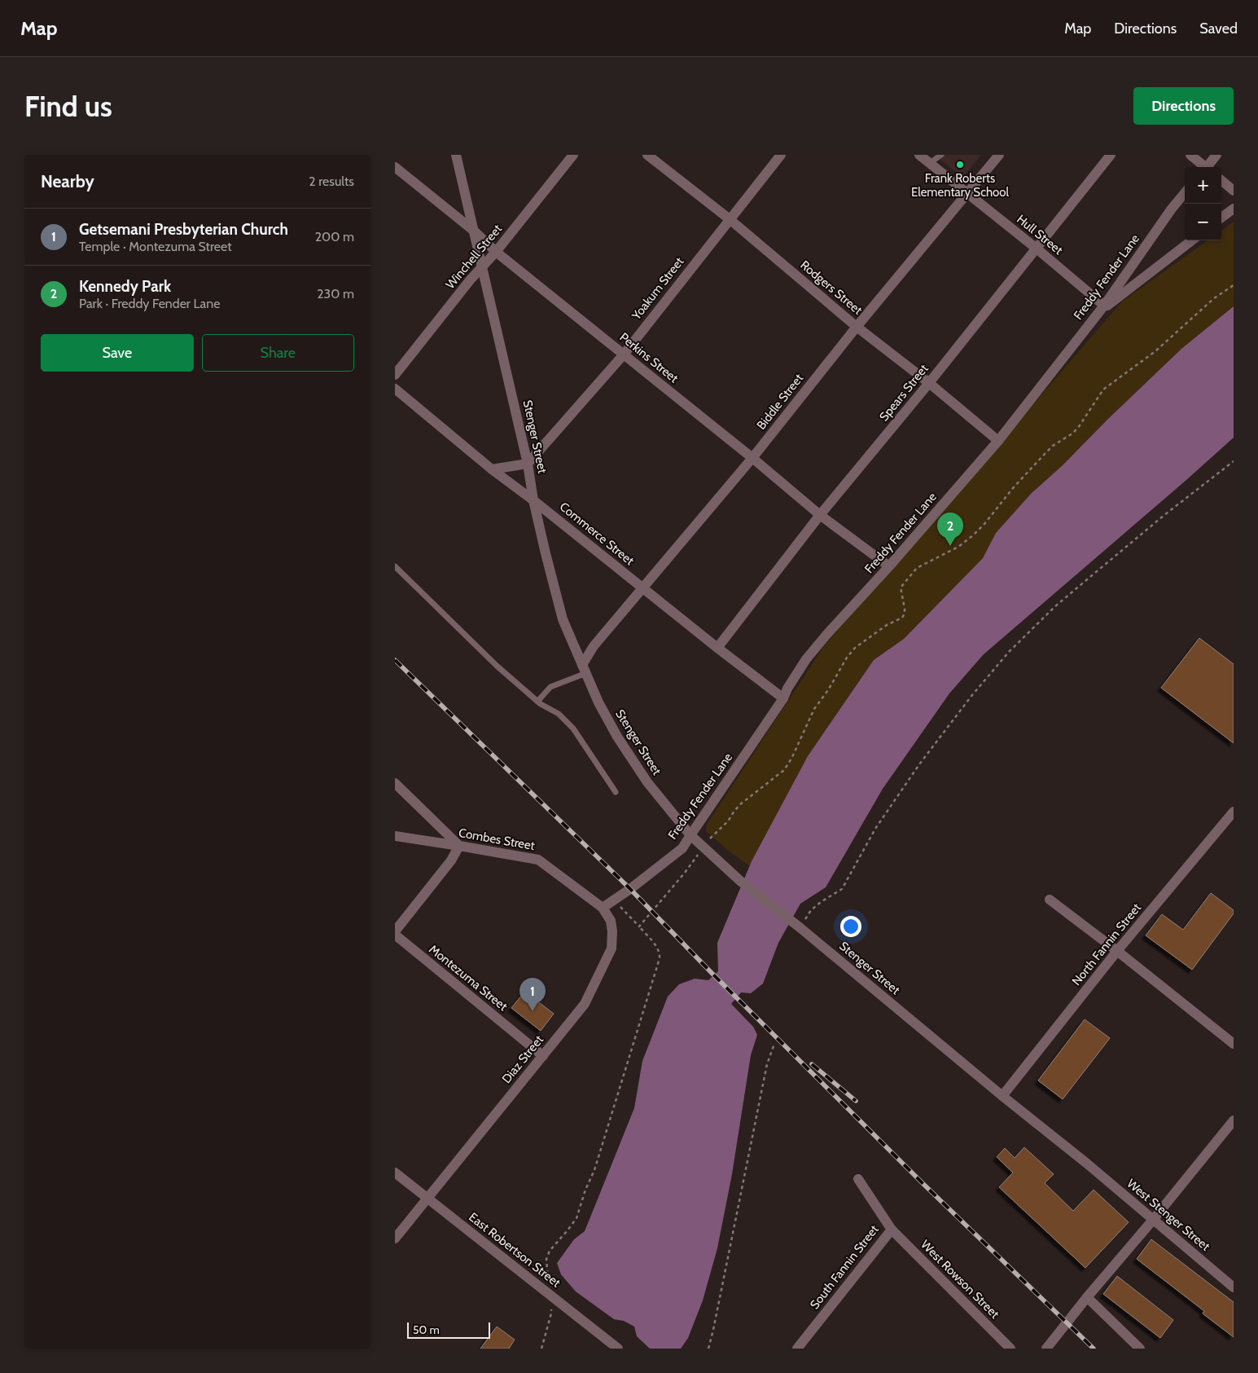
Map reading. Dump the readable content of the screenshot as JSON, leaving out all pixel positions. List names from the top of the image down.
{
  "streets": {
    "street": [
      "Hull Street",
      "Winchell Street",
      "Freddy Fender Lane",
      "Rodgers Street",
      "Yoakum Street",
      "Perkins Street",
      "Spears Street",
      "Biddle Street",
      "Stenger Street",
      "Commerce Street",
      "Combes Street",
      "North Fannin Street",
      "Montezuma Street",
      "Diaz Street",
      "West Stenger Street",
      "East Robertson Street",
      "South Fannin Street",
      "West Rowson Street"
    ]
  },
  "crossings": [
    ["Hull Street", "Freddy Fender Lane"],
    ["Hull Street", "Spears Street"],
    ["Hull Street", "Biddle Street"],
    ["Winchell Street", "Perkins Street"],
    ["Winchell Street", "Stenger Street"],
    ["Freddy Fender Lane", "Rodgers Street"],
    ["Freddy Fender Lane", "Perkins Street"],
    ["Freddy Fender Lane", "Stenger Street"],
    ["Freddy Fender Lane", "Commerce Street"],
    ["Rodgers Street", "Yoakum Street"],
    ["Rodgers Street", "Spears Street"],
    ["Rodgers Street", "Biddle Street"],
    ["Yoakum Street", "Perkins Street"],
    ["Yoakum Street", "Stenger Street"],
    ["Perkins Street", "Spears Street"],
    ["Perkins Street", "Biddle Street"],
    ["Perkins Street", "Stenger Street"],
    ["Spears Street", "Commerce Street"],
    ["Biddle Street", "Stenger Street"],
    ["Biddle Street", "Commerce Street"],
    ["Stenger Street", "Commerce Street"],
    ["Stenger Street", "North Fannin Street"],
    ["Stenger Street", "West Stenger Street"],
    ["Combes Street", "Diaz Street"],
    ["Montezuma Street", "Diaz Street"],
    ["Diaz Street", "East Robertson Street"],
    ["South Fannin Street", "West Rowson Street"]
  ],
  "places": ["Frank Roberts Elementary School"],
  "scale_bar": "50 m",
  "page": {
    "header": "Map",
    "nav": ["Map", "Directions", "Saved"],
    "buttons": [
      "Directions",
      ["Save", "Share"]
    ],
    "title": "Find us",
    "heading": ["Nearby", "2 results"],
    "map_buttons": ["+", "−"],
    "list": [
      {
        "mark": "1",
        "name": "Getsemani Presbyterian Church",
        "note": "Temple · Montezuma Street",
        "value": "200 m"
      },
      {
        "mark": "2",
        "name": "Kennedy Park",
        "note": "Park · Freddy Fender Lane",
        "value": "230 m"
      }
    ],
    "pins": ["2", "1"],
    "scale": "50 m"
  }
}
